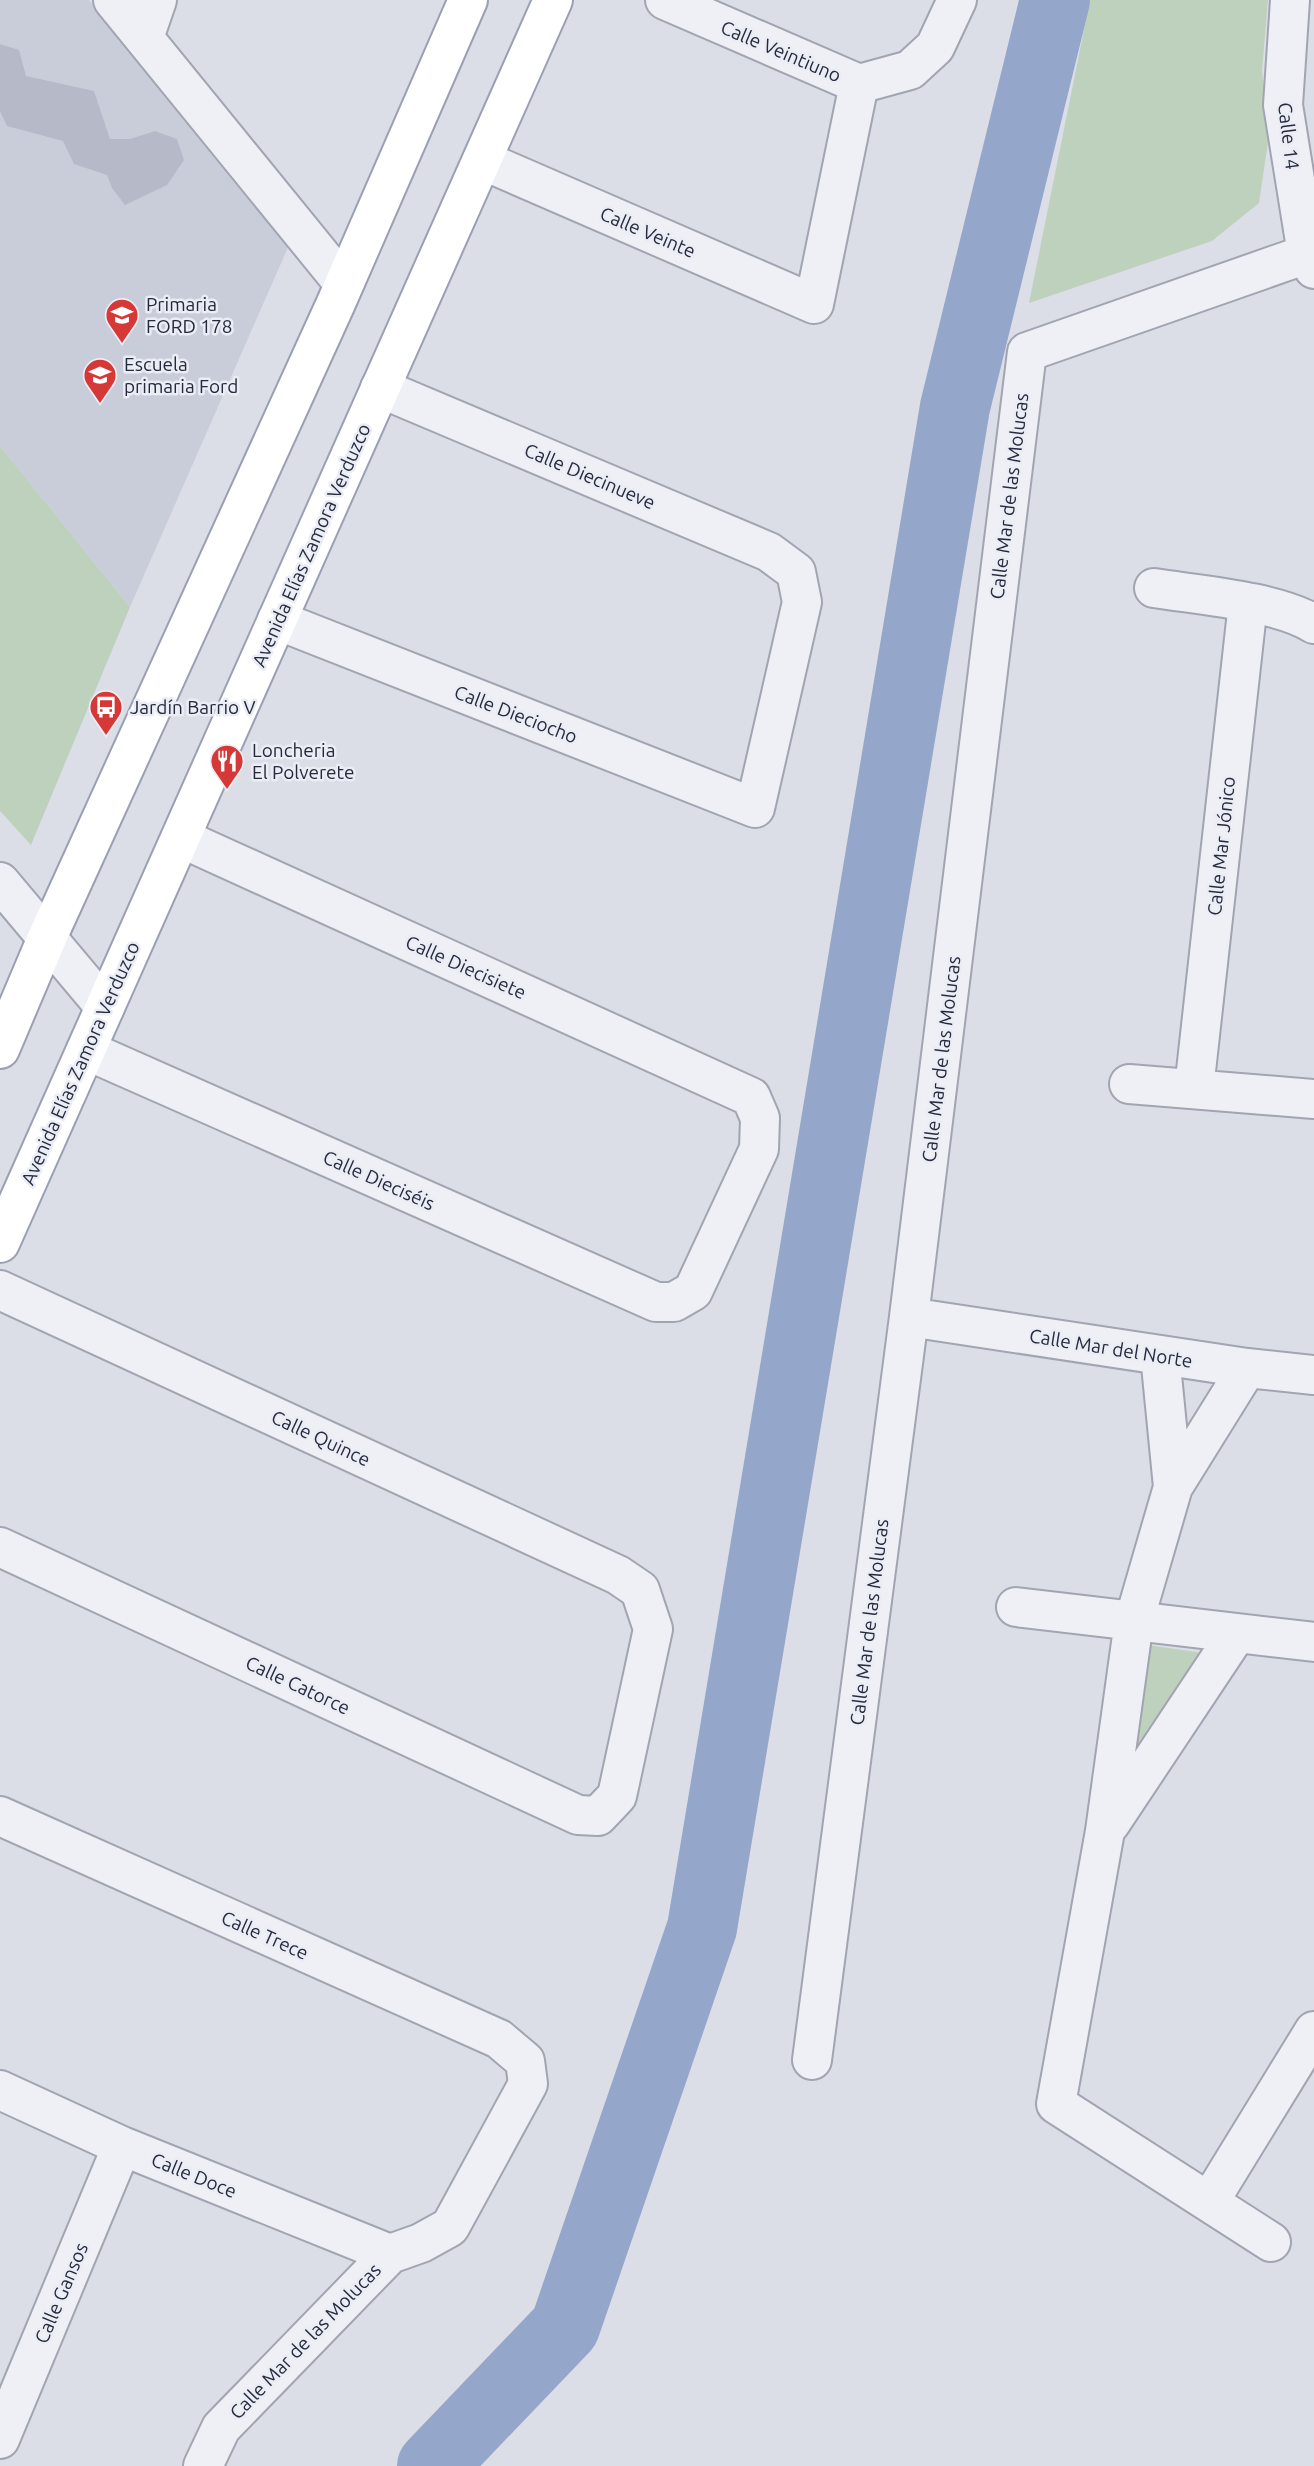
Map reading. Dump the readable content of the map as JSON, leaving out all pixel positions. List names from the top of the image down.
{
  "streets": {
    "main road": ["Avenida Elías Zamora Verduzco"],
    "street": [
      "Calle Veintiuno",
      "Calle 14",
      "Calle Veinte",
      "Calle Diecinueve",
      "Calle Mar de las Molucas",
      "Calle Dieciocho",
      "Calle Mar Jónico",
      "Calle Diecisiete",
      "Calle Dieciséis",
      "Calle Mar del Norte",
      "Calle Quince",
      "Calle Catorce",
      "Calle Trece",
      "Calle Doce",
      "Calle Gansos"
    ]
  },
  "crossings": [
    ["Calle Veintiuno", "Calle Veinte"],
    ["Calle 14", "Calle Mar de las Molucas"],
    ["Calle Veinte", "Avenida Elías Zamora Verduzco"],
    ["Calle Diecinueve", "Avenida Elías Zamora Verduzco"],
    ["Calle Diecinueve", "Calle Dieciocho"],
    ["Calle Mar de las Molucas", "Calle Mar del Norte"],
    ["Calle Mar de las Molucas", "Calle Trece"],
    ["Calle Mar de las Molucas", "Calle Doce"],
    ["Avenida Elías Zamora Verduzco", "Calle Dieciocho"],
    ["Avenida Elías Zamora Verduzco", "Calle Diecisiete"],
    ["Avenida Elías Zamora Verduzco", "Calle Dieciséis"],
    ["Calle Diecisiete", "Calle Dieciséis"],
    ["Calle Quince", "Calle Catorce"],
    ["Calle Doce", "Calle Gansos"]
  ],
  "places": {
    "school or university": ["Primaria FORD 178", "Escuela primaria Ford"],
    "bus stop": ["Jardín Barrio V"],
    "restaurant": ["Loncheria El Polverete"]
  }
}
